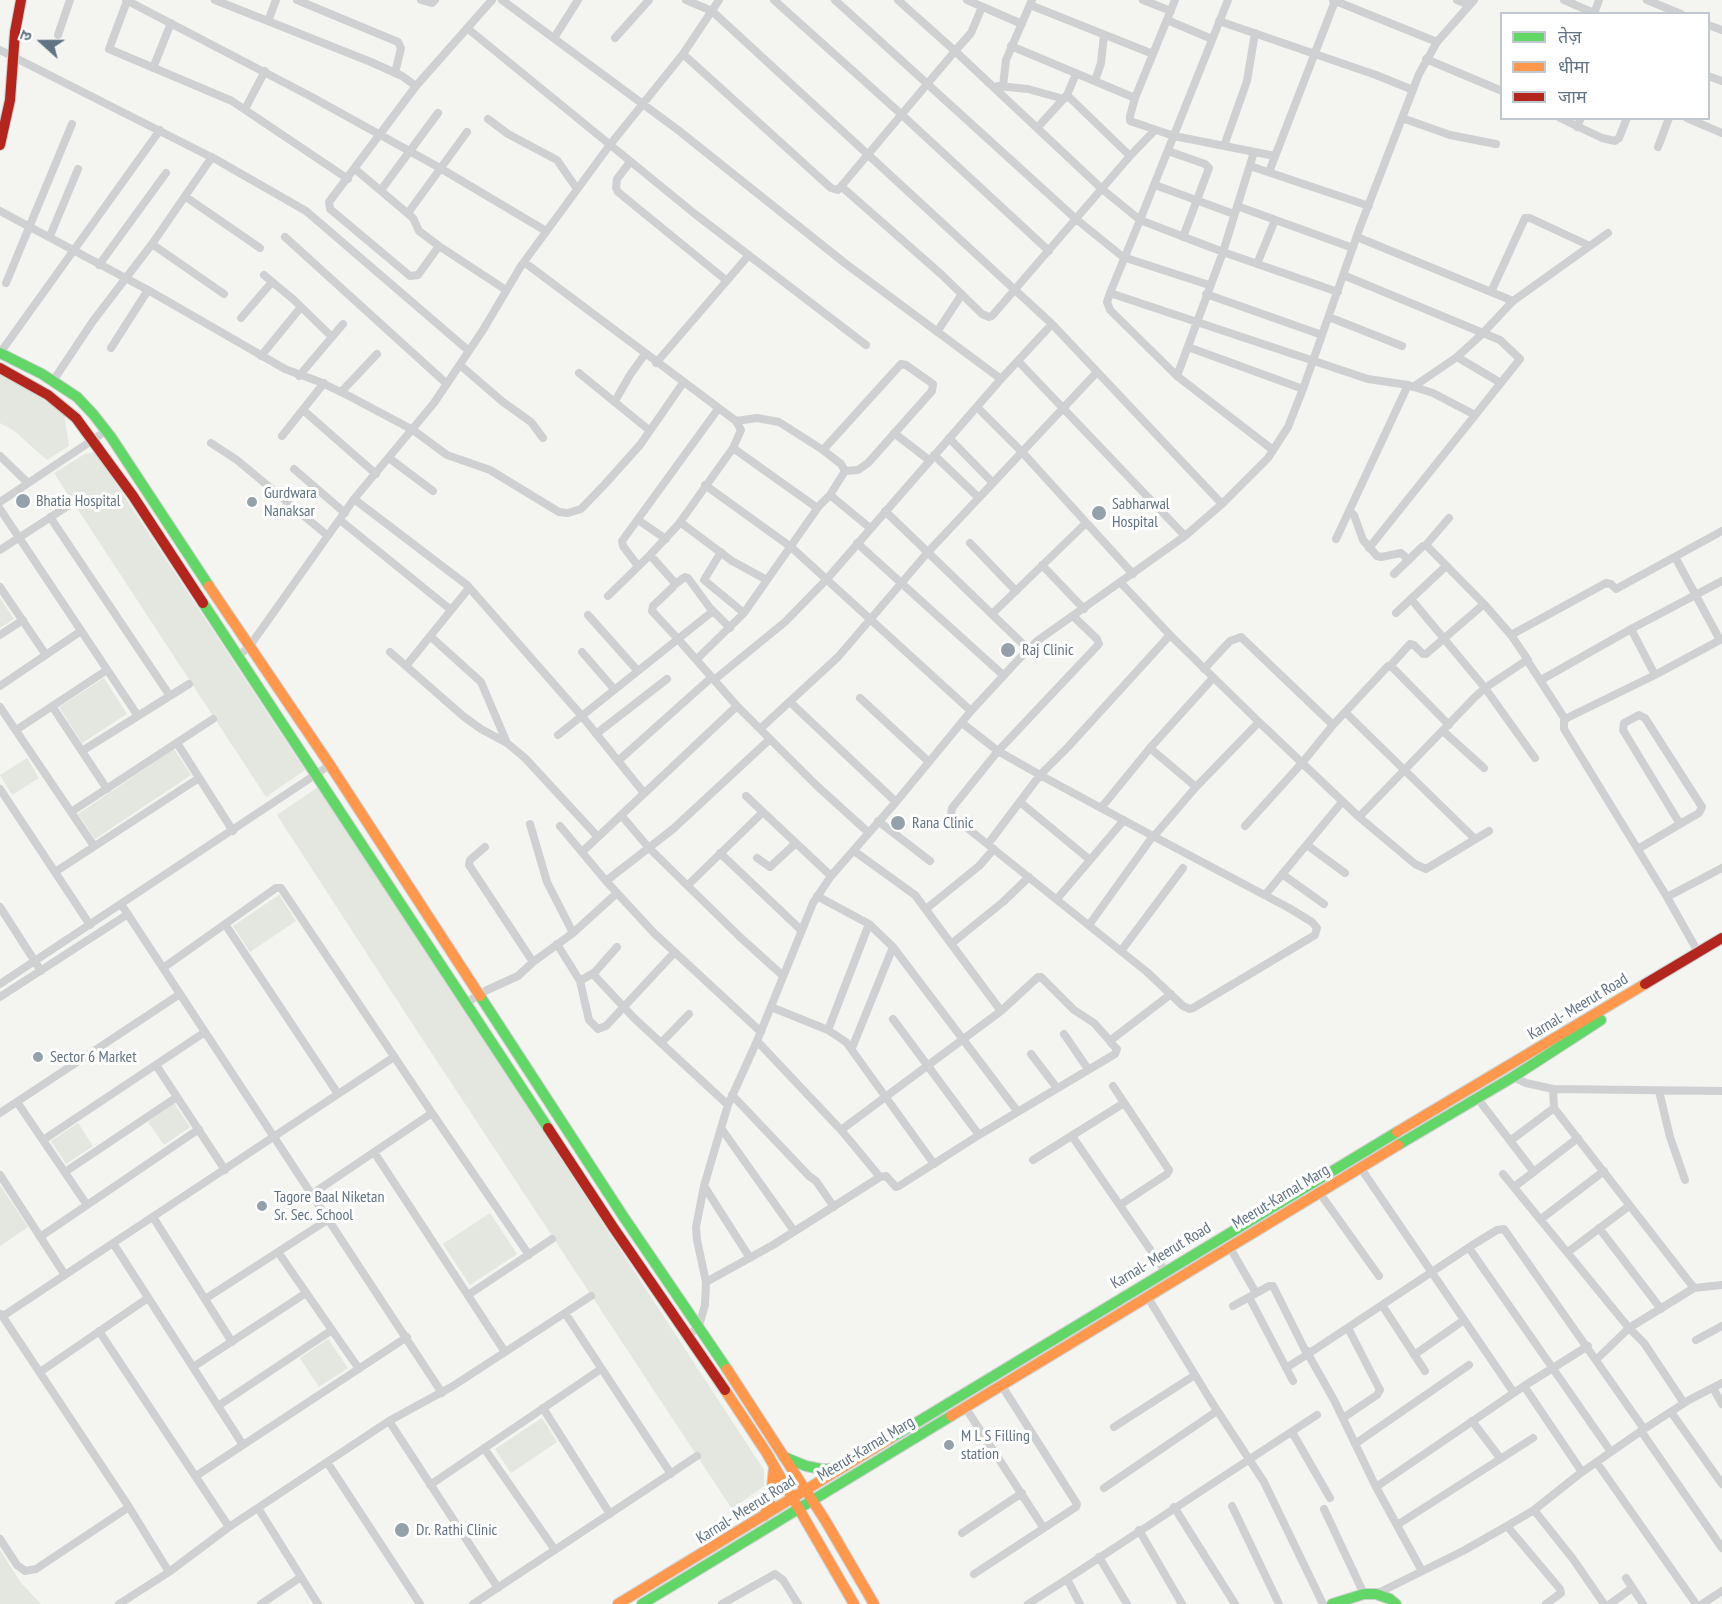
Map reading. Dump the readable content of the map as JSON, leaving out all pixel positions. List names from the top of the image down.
{
  "streets": {
    "main road": ["Karnal- Meerut Road", "Meerut-Karnal Marg"]
  },
  "crossings": [
    ["Karnal- Meerut Road", "Meerut-Karnal Marg"]
  ],
  "places": [
    "Bhatia Hospital",
    "Gurdwara Nanaksar",
    "Sabharwal Hospital",
    "Raj Clinic",
    "Rana Clinic",
    "Sector 6 Market",
    "Tagore Baal Niketan Sr. Sec. School",
    "M L S Filling station",
    "Dr. Rathi Clinic"
  ],
  "legend": ["तेज़", "धीमा", "जाम"],
  "north": "left"
}
